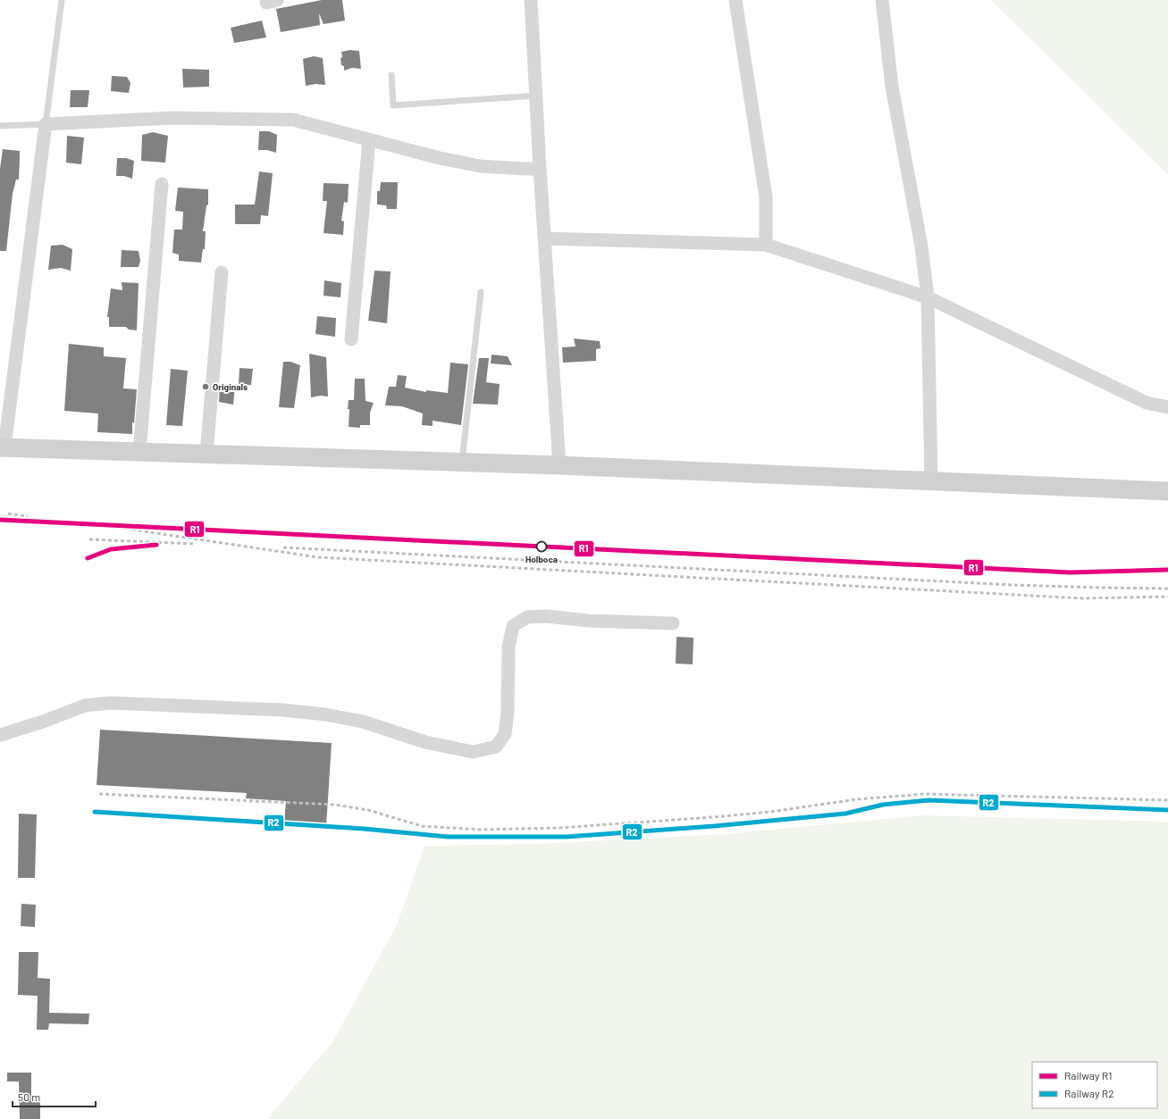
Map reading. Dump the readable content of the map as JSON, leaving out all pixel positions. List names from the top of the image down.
{
  "places": ["Originals", "Holboca"],
  "lines": ["rail line R1", "rail line R2"],
  "legend": ["Railway R1", "Railway R2"],
  "scale_bar": "50 m"
}
